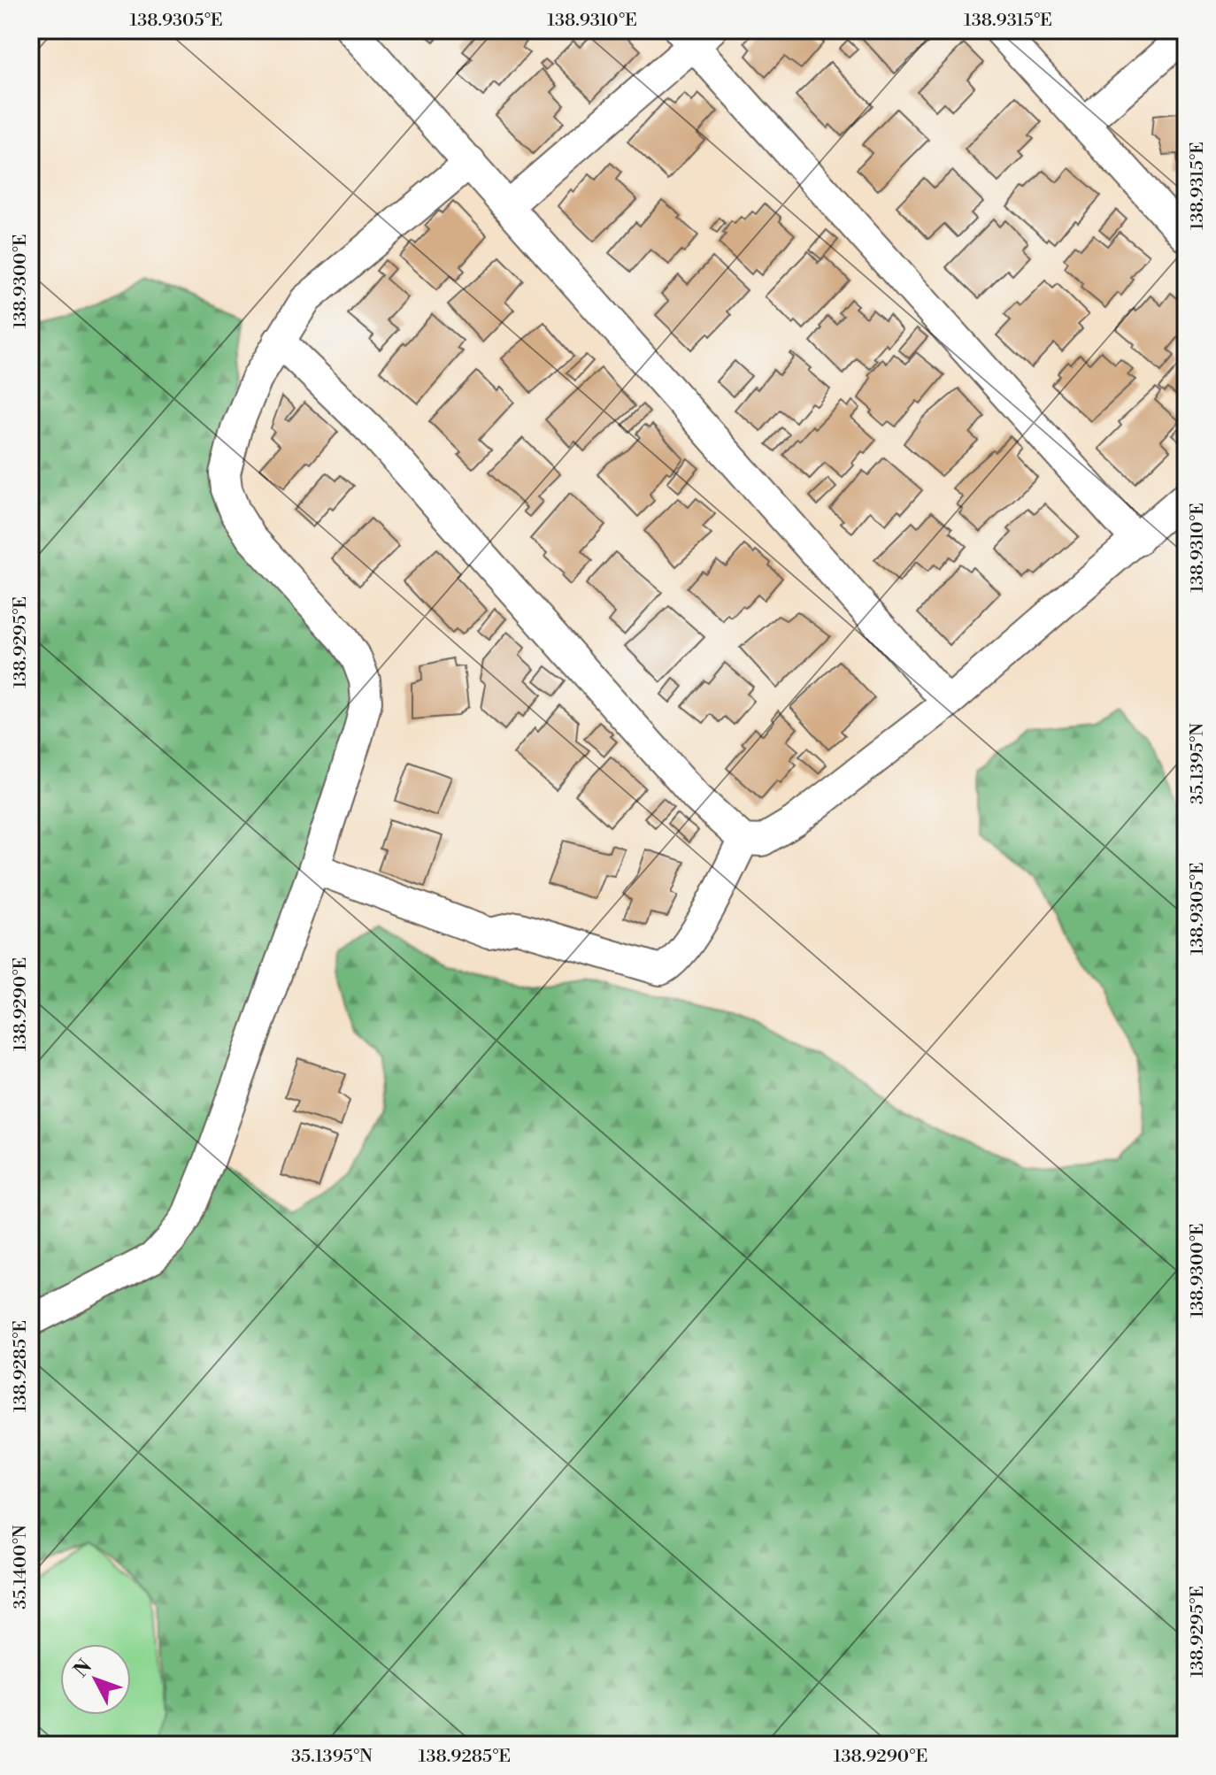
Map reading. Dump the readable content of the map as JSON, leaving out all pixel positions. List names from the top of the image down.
{
  "north": "top left",
  "coordinates": [
    "138.9305°E",
    "138.9310°E",
    "138.9315°E",
    "138.9300°E",
    "138.9295°E",
    "35.1395°N",
    "138.9290°E",
    "138.9285°E",
    "35.1400°N"
  ]
}
